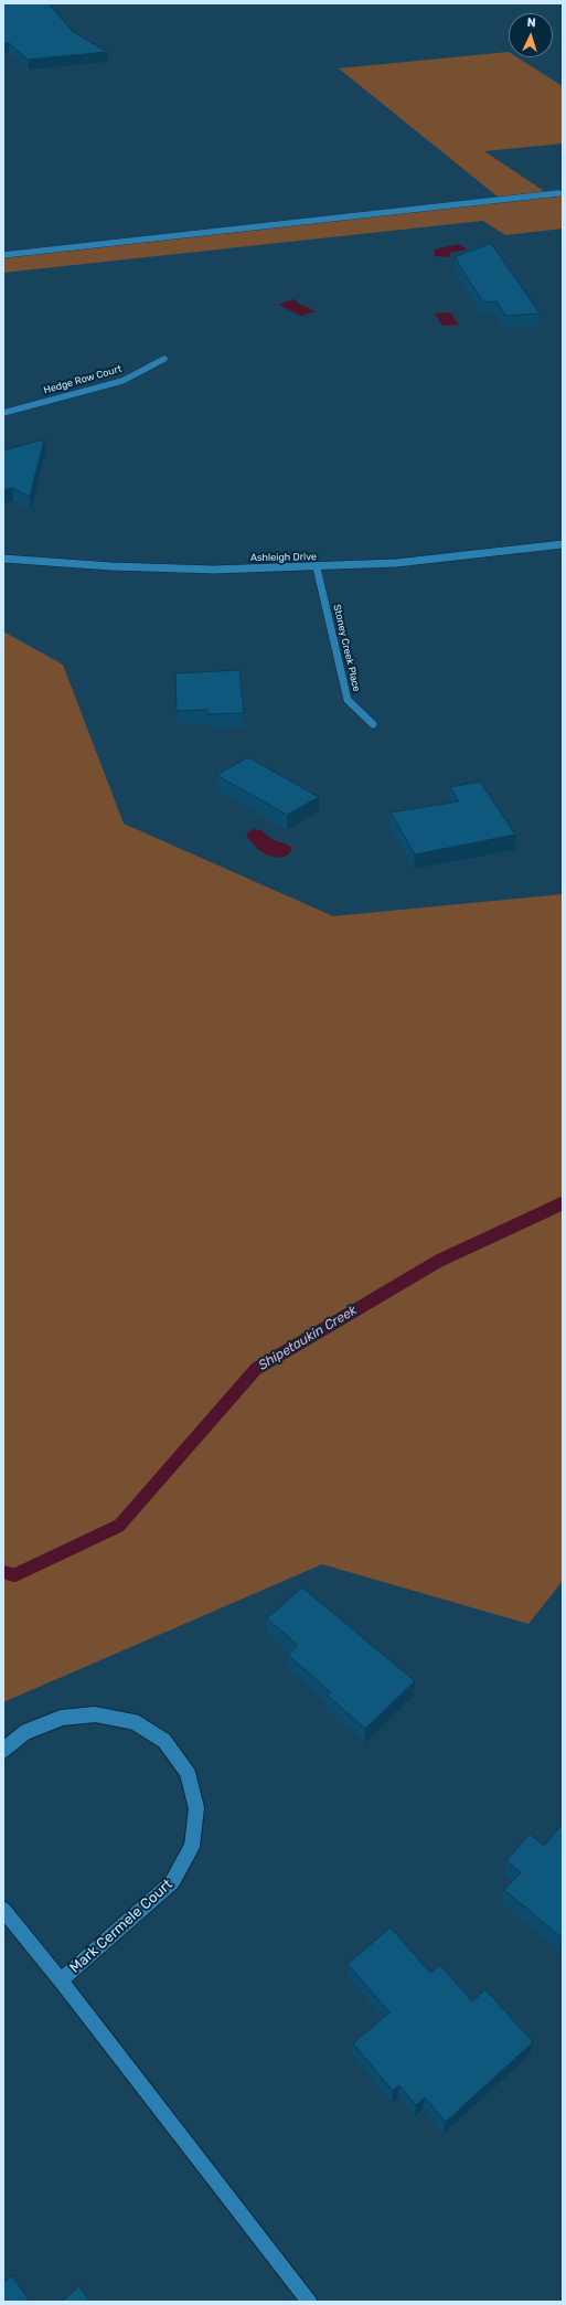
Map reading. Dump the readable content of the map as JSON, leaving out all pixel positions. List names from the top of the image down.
{
  "streets": {
    "street": [
      "Hedge Row Court",
      "Ashleigh Drive",
      "Stoney Creek Place",
      "Mark Cermele Court"
    ]
  },
  "crossings": [
    ["Ashleigh Drive", "Stoney Creek Place"]
  ],
  "water": ["Shipetaukin Creek"],
  "north": "top"
}
